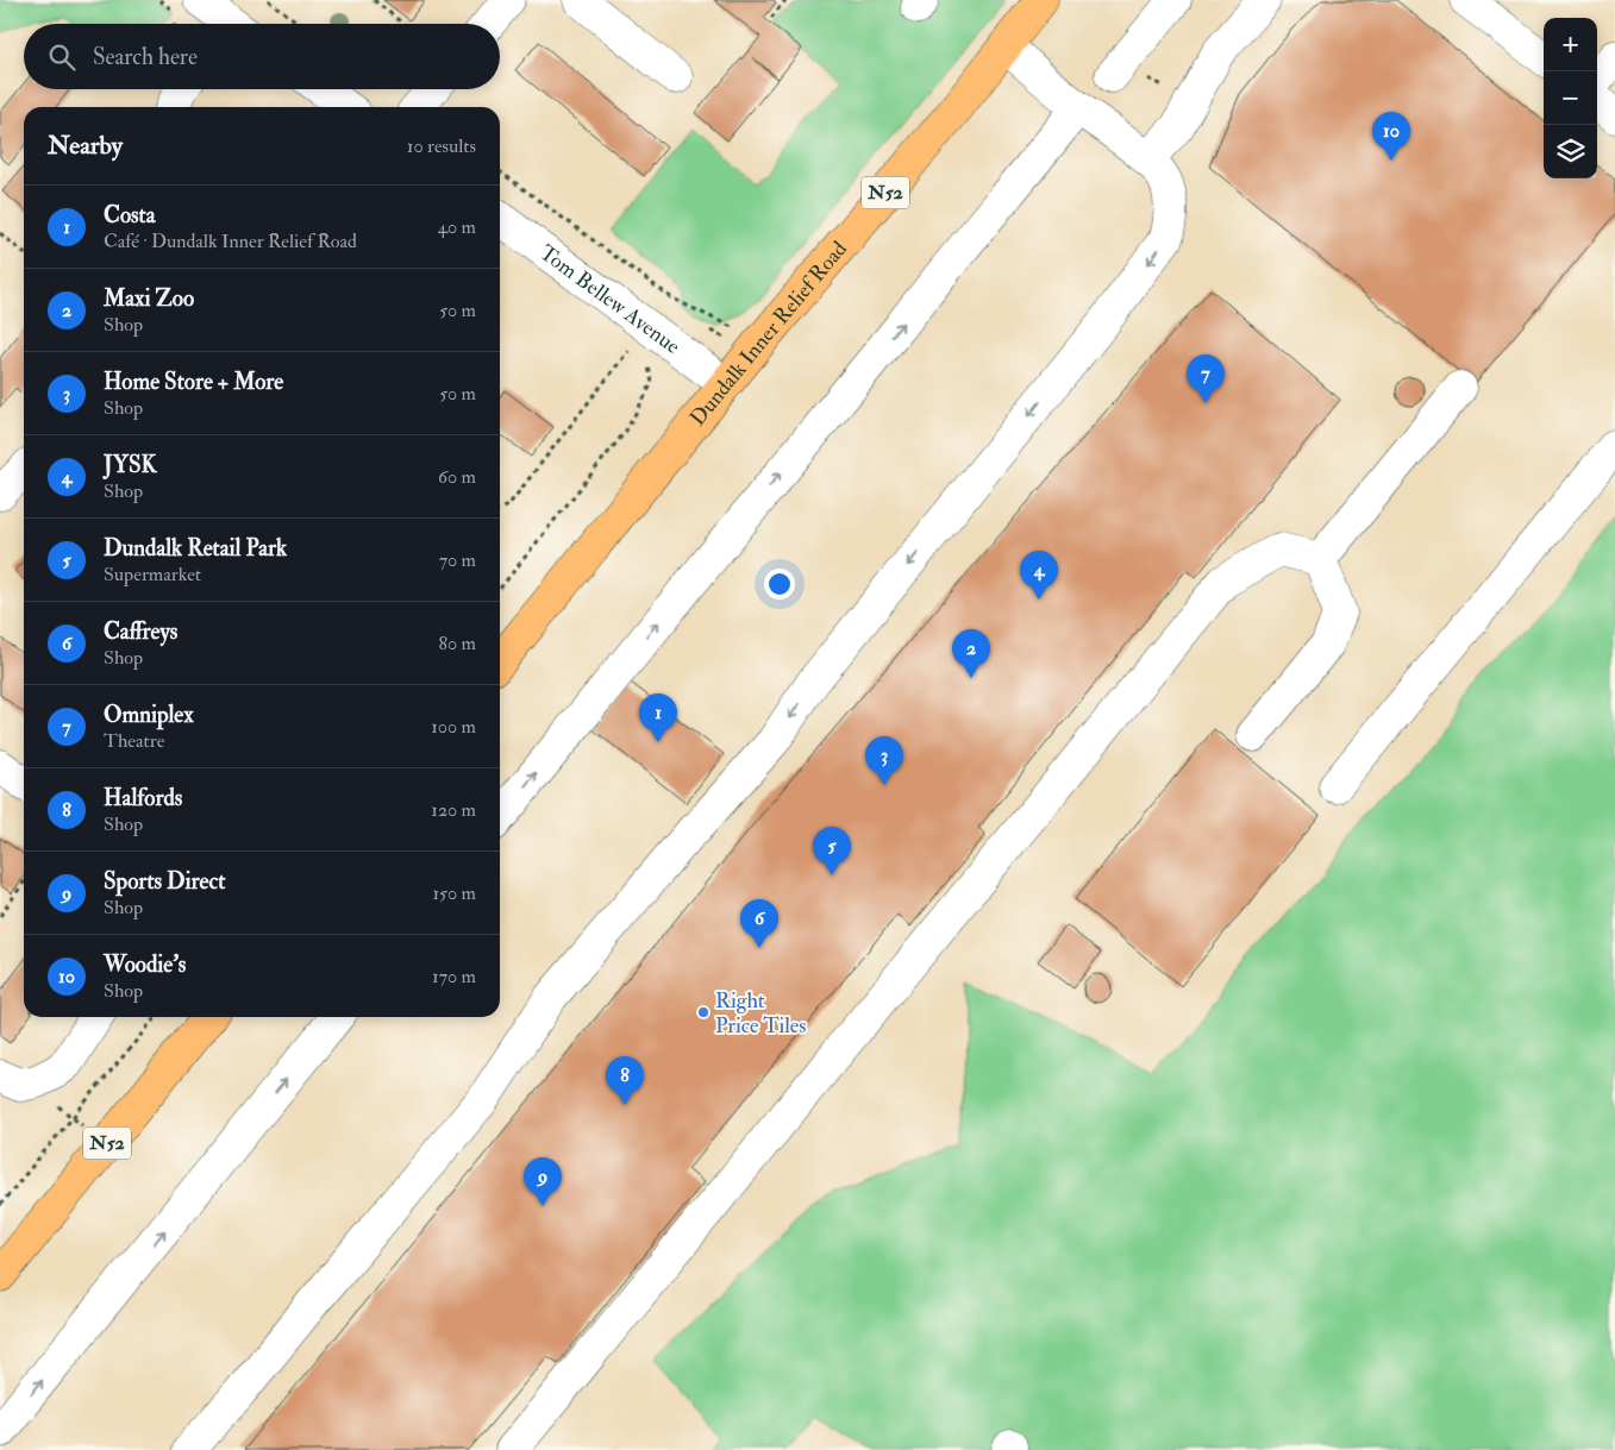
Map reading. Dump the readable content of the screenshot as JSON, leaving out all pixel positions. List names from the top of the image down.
{
  "streets": {
    "main road": ["N52", "Dundalk Inner Relief Road"],
    "street": ["Tom Bellew Avenue"]
  },
  "crossings": [
    ["Tom Bellew Avenue", "Dundalk Inner Relief Road"]
  ],
  "places": ["Right Price Tiles"],
  "page": {
    "map_buttons": ["+", "−"],
    "search": "Search here",
    "heading": ["Nearby", "10 results"],
    "pins": [
      "10",
      "7",
      "4",
      "2",
      "1",
      "3",
      "5",
      "6",
      "8",
      "9"
    ],
    "list": [
      {
        "mark": "1",
        "name": "Costa",
        "note": "Café · Dundalk Inner Relief Road",
        "value": "40 m"
      },
      {
        "mark": "2",
        "name": "Maxi Zoo",
        "note": "Shop",
        "value": "50 m"
      },
      {
        "mark": "3",
        "name": "Home Store + More",
        "note": "Shop",
        "value": "50 m"
      },
      {
        "mark": "4",
        "name": "JYSK",
        "note": "Shop",
        "value": "60 m"
      },
      {
        "mark": "5",
        "name": "Dundalk Retail Park",
        "note": "Supermarket",
        "value": "70 m"
      },
      {
        "mark": "6",
        "name": "Caffreys",
        "note": "Shop",
        "value": "80 m"
      },
      {
        "mark": "7",
        "name": "Omniplex",
        "note": "Theatre",
        "value": "100 m"
      },
      {
        "mark": "8",
        "name": "Halfords",
        "note": "Shop",
        "value": "120 m"
      },
      {
        "mark": "9",
        "name": "Sports Direct",
        "note": "Shop",
        "value": "150 m"
      },
      {
        "mark": "10",
        "name": "Woodie's",
        "note": "Shop",
        "value": "170 m"
      }
    ]
  }
}
